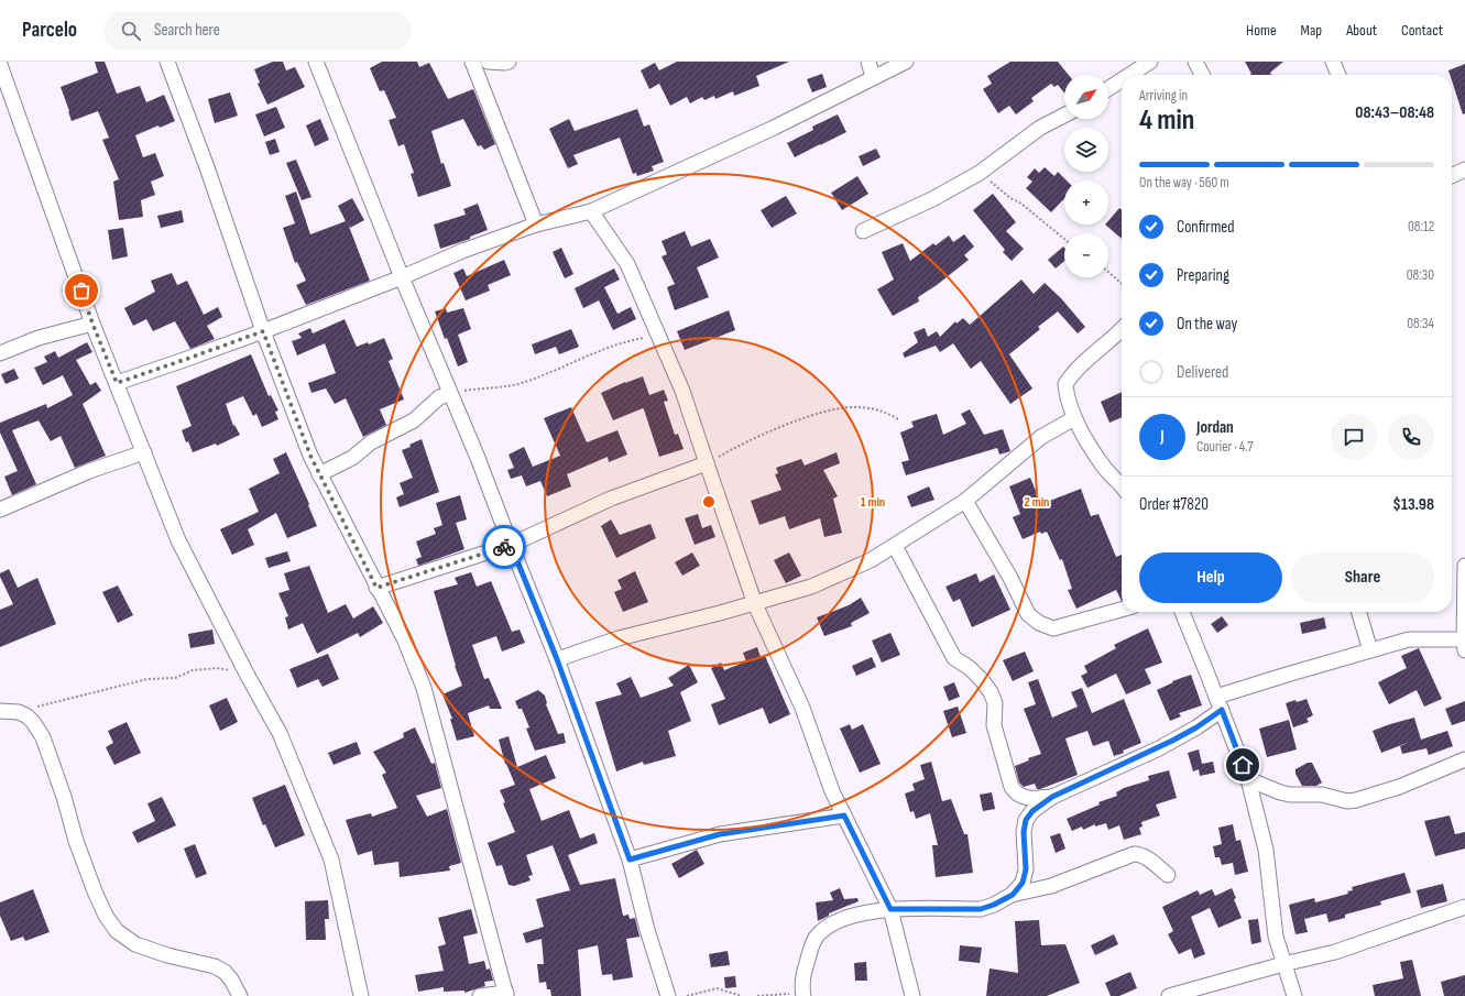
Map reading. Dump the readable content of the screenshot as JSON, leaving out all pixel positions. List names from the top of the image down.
{
  "north": "top right",
  "page": {
    "header": "Parcelo",
    "search": "Search here",
    "nav": [
      "Home",
      "Map",
      "About",
      "Contact"
    ],
    "map_buttons": ["+", "−"],
    "heading": ["4 min", "Arriving in", "08:43–08:48"],
    "panel": [
      "Jordan",
      "Courier · 4.7",
      "Order #7820",
      "$13.98"
    ],
    "bar": "On the way · 560 m",
    "list": [
      ["Confirmed", "08:12"],
      ["Preparing", "08:30"],
      ["On the way", "08:34"],
      "Delivered"
    ],
    "round": "J",
    "buttons": ["Help", "Share"]
  },
  "rings": ["1 min", "2 min"]
}
